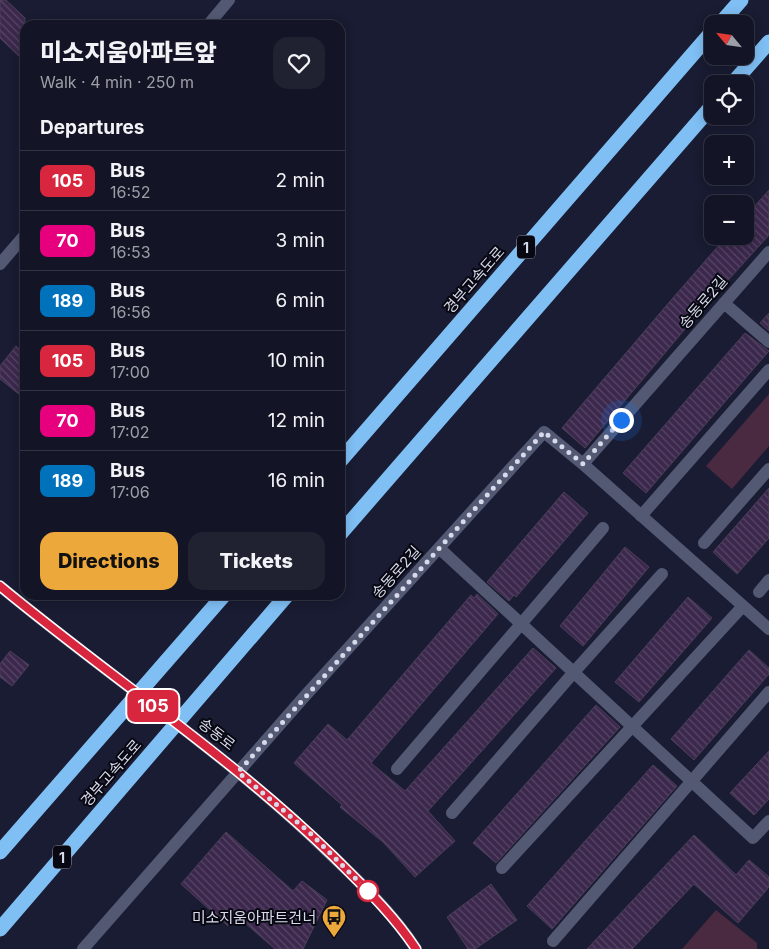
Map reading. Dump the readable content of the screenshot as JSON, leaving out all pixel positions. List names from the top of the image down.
{
  "streets": {
    "highway": ["1", "경부고속도로"],
    "street": ["송동로2길", "송동로"]
  },
  "crossings": [
    ["송동로2길", "송동로"]
  ],
  "places": {
    "bus stop": ["미소지움아파트건너"]
  },
  "lines": ["bus line 105"],
  "north": "top left",
  "page": {
    "on_map": "105",
    "map_buttons": ["+", "−"],
    "heading": [
      ["미소지움아파트앞", "Walk · 4 min · 250 m"],
      "Departures"
    ],
    "list": [
      {
        "mark": "105",
        "name": "Bus",
        "note": "16:52",
        "value": "2 min"
      },
      {
        "mark": "70",
        "name": "Bus",
        "note": "16:53",
        "value": "3 min"
      },
      {
        "mark": "189",
        "name": "Bus",
        "note": "16:56",
        "value": "6 min"
      },
      {
        "mark": "105",
        "name": "Bus",
        "note": "17:00",
        "value": "10 min"
      },
      {
        "mark": "70",
        "name": "Bus",
        "note": "17:02",
        "value": "12 min"
      },
      {
        "mark": "189",
        "name": "Bus",
        "note": "17:06",
        "value": "16 min"
      }
    ],
    "buttons": ["Directions", "Tickets"]
  }
}
